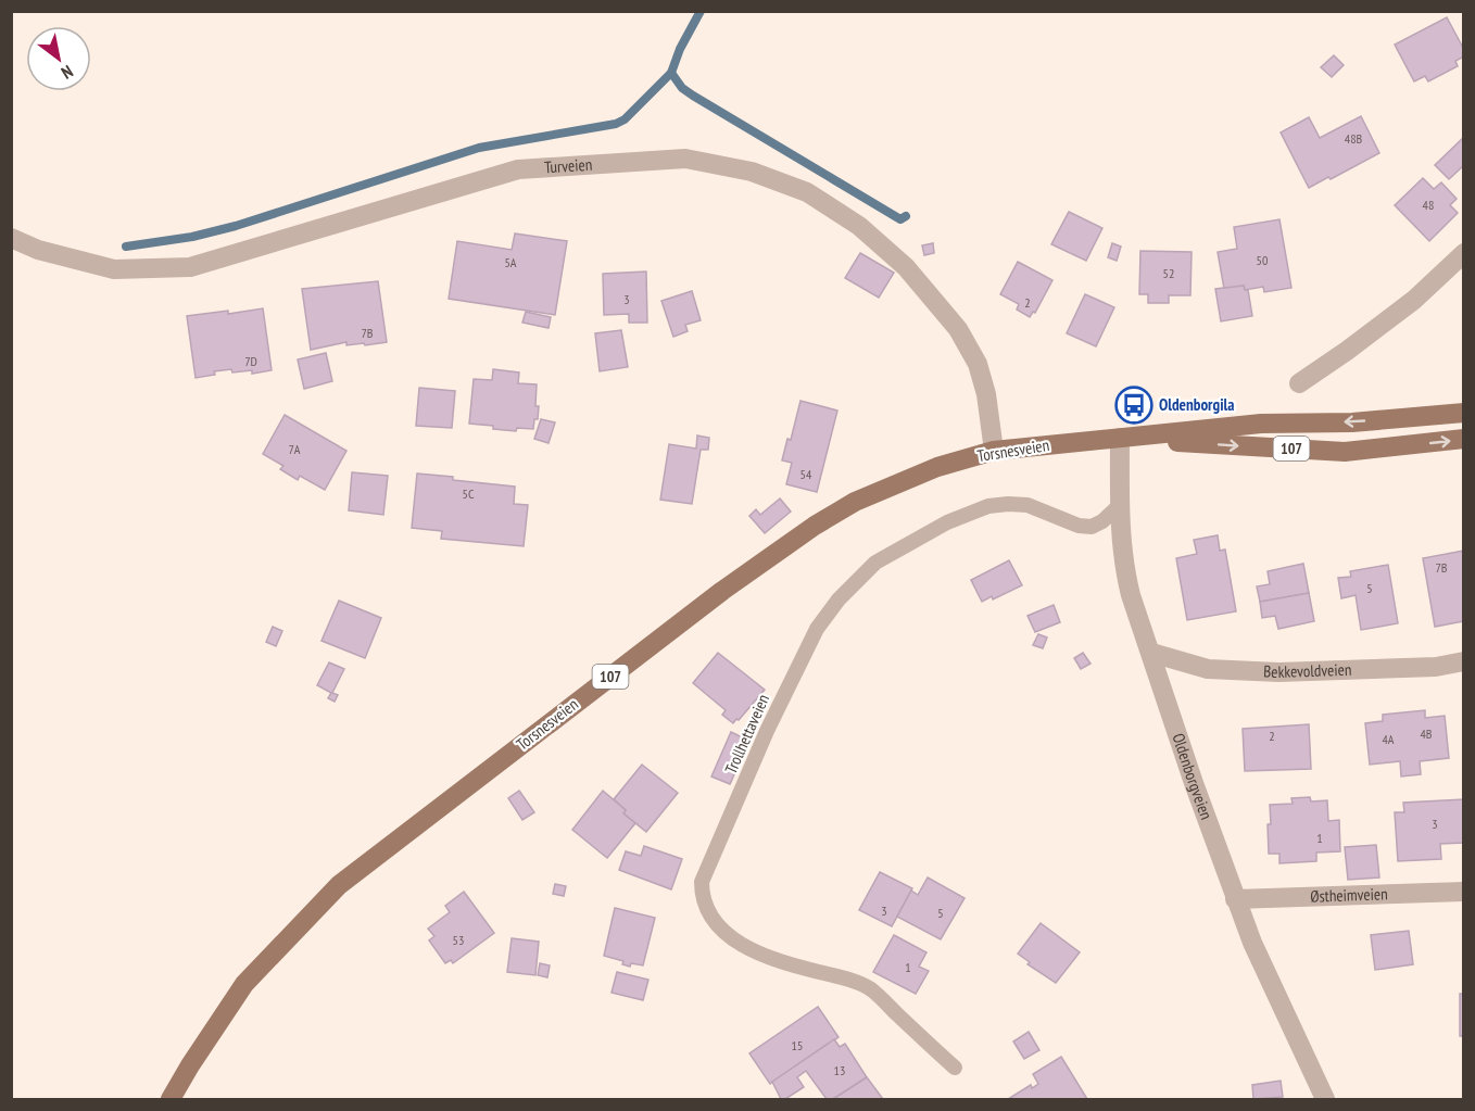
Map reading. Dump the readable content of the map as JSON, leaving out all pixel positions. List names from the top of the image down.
{
  "streets": {
    "main road": ["107", "Torsnesveien"],
    "street": [
      "Turveien",
      "Bekkevoldveien",
      "Oldenborgveien",
      "Østheimveien"
    ],
    "lane": ["Trollhettaveien"]
  },
  "crossings": [
    ["Turveien", "Torsnesveien"],
    ["Torsnesveien", "Oldenborgveien"],
    ["Bekkevoldveien", "Oldenborgveien"],
    ["Trollhettaveien", "Oldenborgveien"],
    ["Oldenborgveien", "Østheimveien"]
  ],
  "places": {
    "bus stop": ["Oldenborgila"]
  },
  "house_numbers": [
    "48B",
    "48",
    "50",
    "5A",
    "52",
    "3",
    "2",
    "7B",
    "7D",
    "7A",
    "54",
    "5C",
    "7B",
    "5",
    "4B",
    "2",
    "4A",
    "3",
    "1",
    "3",
    "5",
    "53",
    "1",
    "15",
    "13"
  ],
  "north": "bottom right"
}
